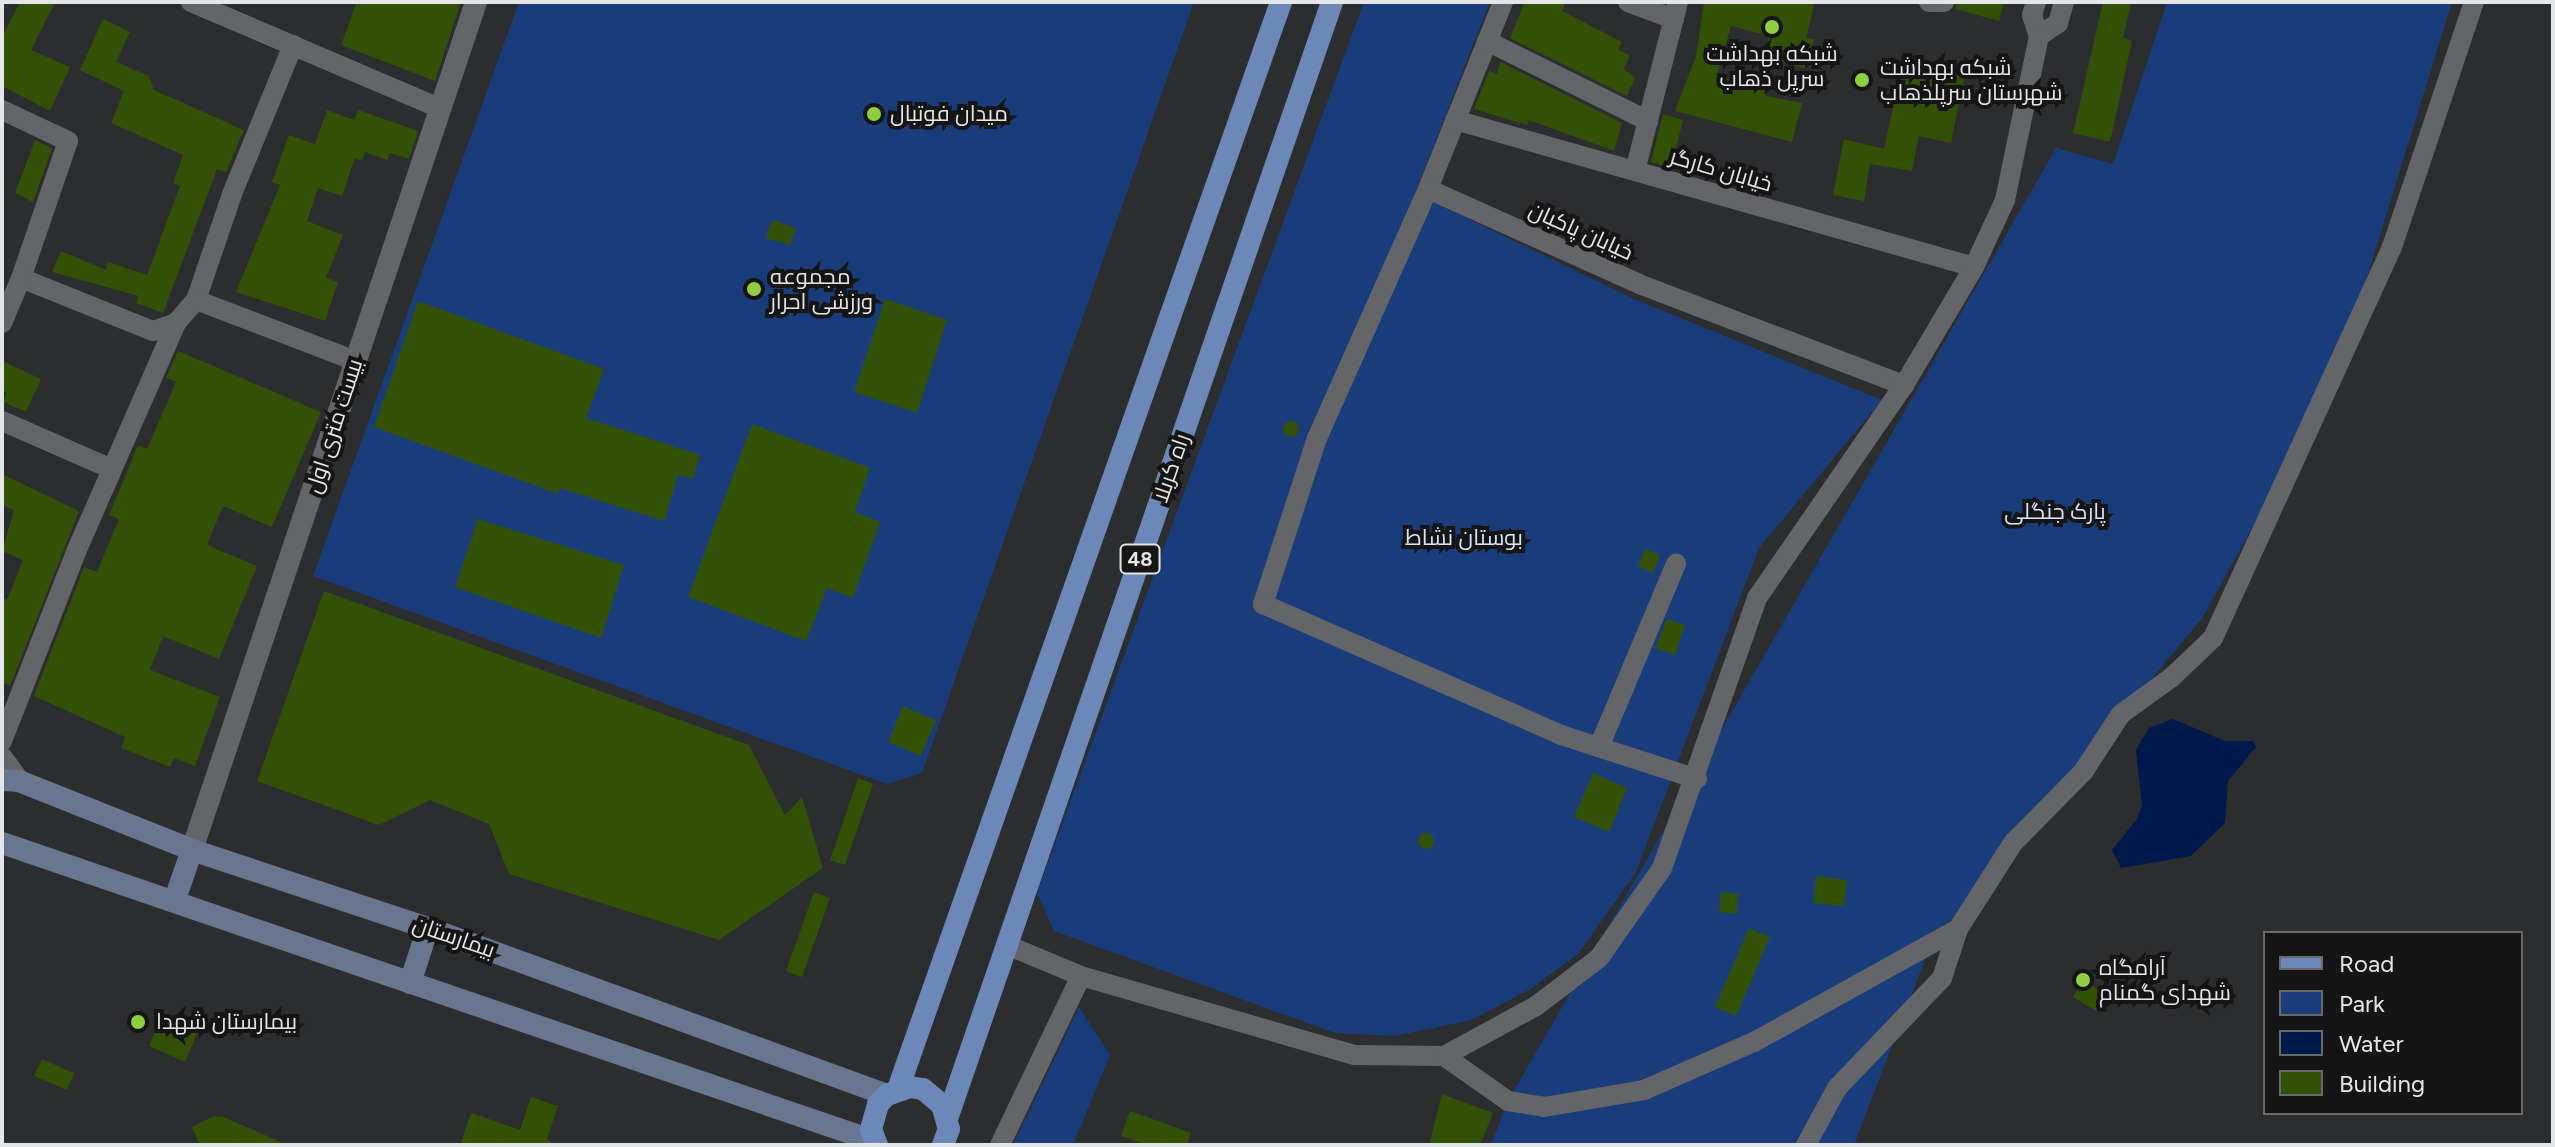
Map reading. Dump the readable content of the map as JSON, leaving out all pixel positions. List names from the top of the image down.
{
  "streets": {
    "main road": ["راه کربلا", "48", "بیمارستان"],
    "street": ["خیابان کارگر", "خیابان پاکبان", "بیست متری اول"]
  },
  "crossings": [
    ["بیست متری اول", "بیمارستان"],
    ["راه کربلا", "48"],
    ["48", "بیمارستان"]
  ],
  "parks": ["پارک جنگلی", "بوستان نشاط"],
  "places": [
    "شبکه بهداشت سرپل ذهاب",
    "شبکه بهداشت شهرستان سرپلذهاب",
    "میدان فوتبال",
    "مجموعه ورزشی احرار",
    "آرامگاه شهدای گمنام",
    "بیمارستان شهدا"
  ],
  "legend": [
    "Road",
    "Park",
    "Water",
    "Building"
  ]
}
